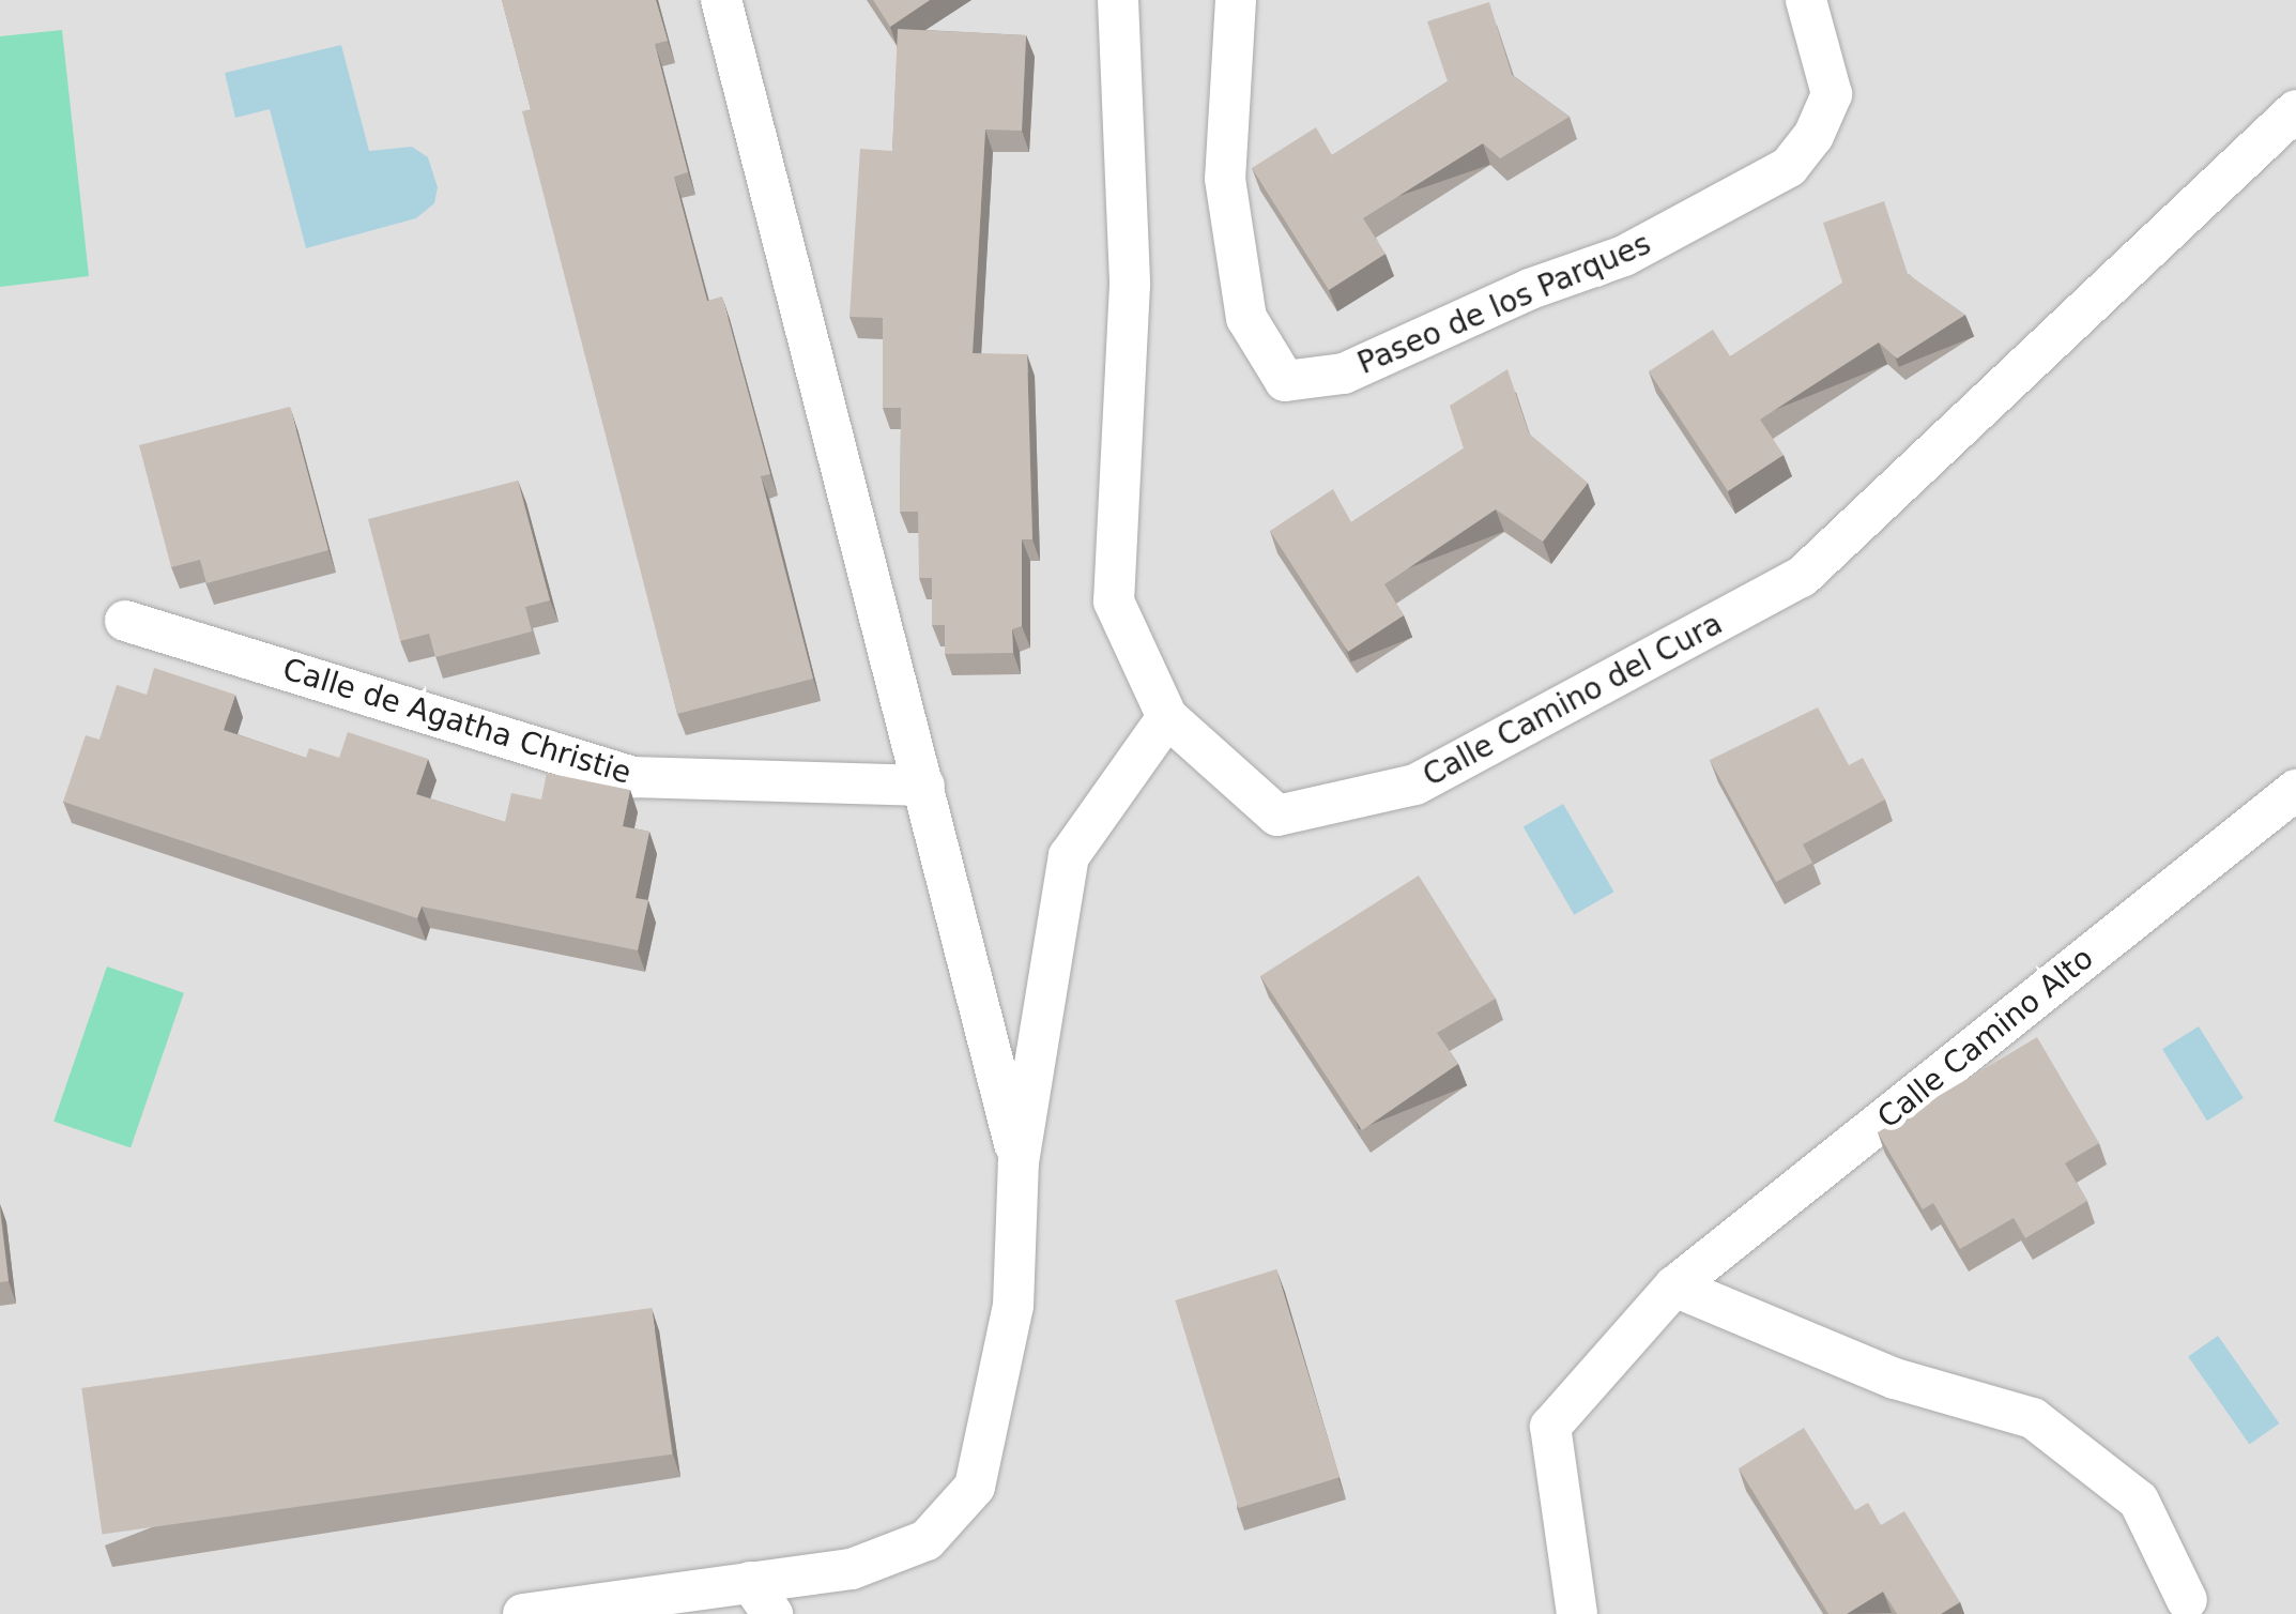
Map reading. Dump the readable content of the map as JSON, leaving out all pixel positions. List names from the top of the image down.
{
  "streets": {
    "street": [
      "Paseo de los Parques",
      "Calle Camino del Cura",
      "Calle de Agatha Christie",
      "Calle Camino Alto"
    ]
  }
}
